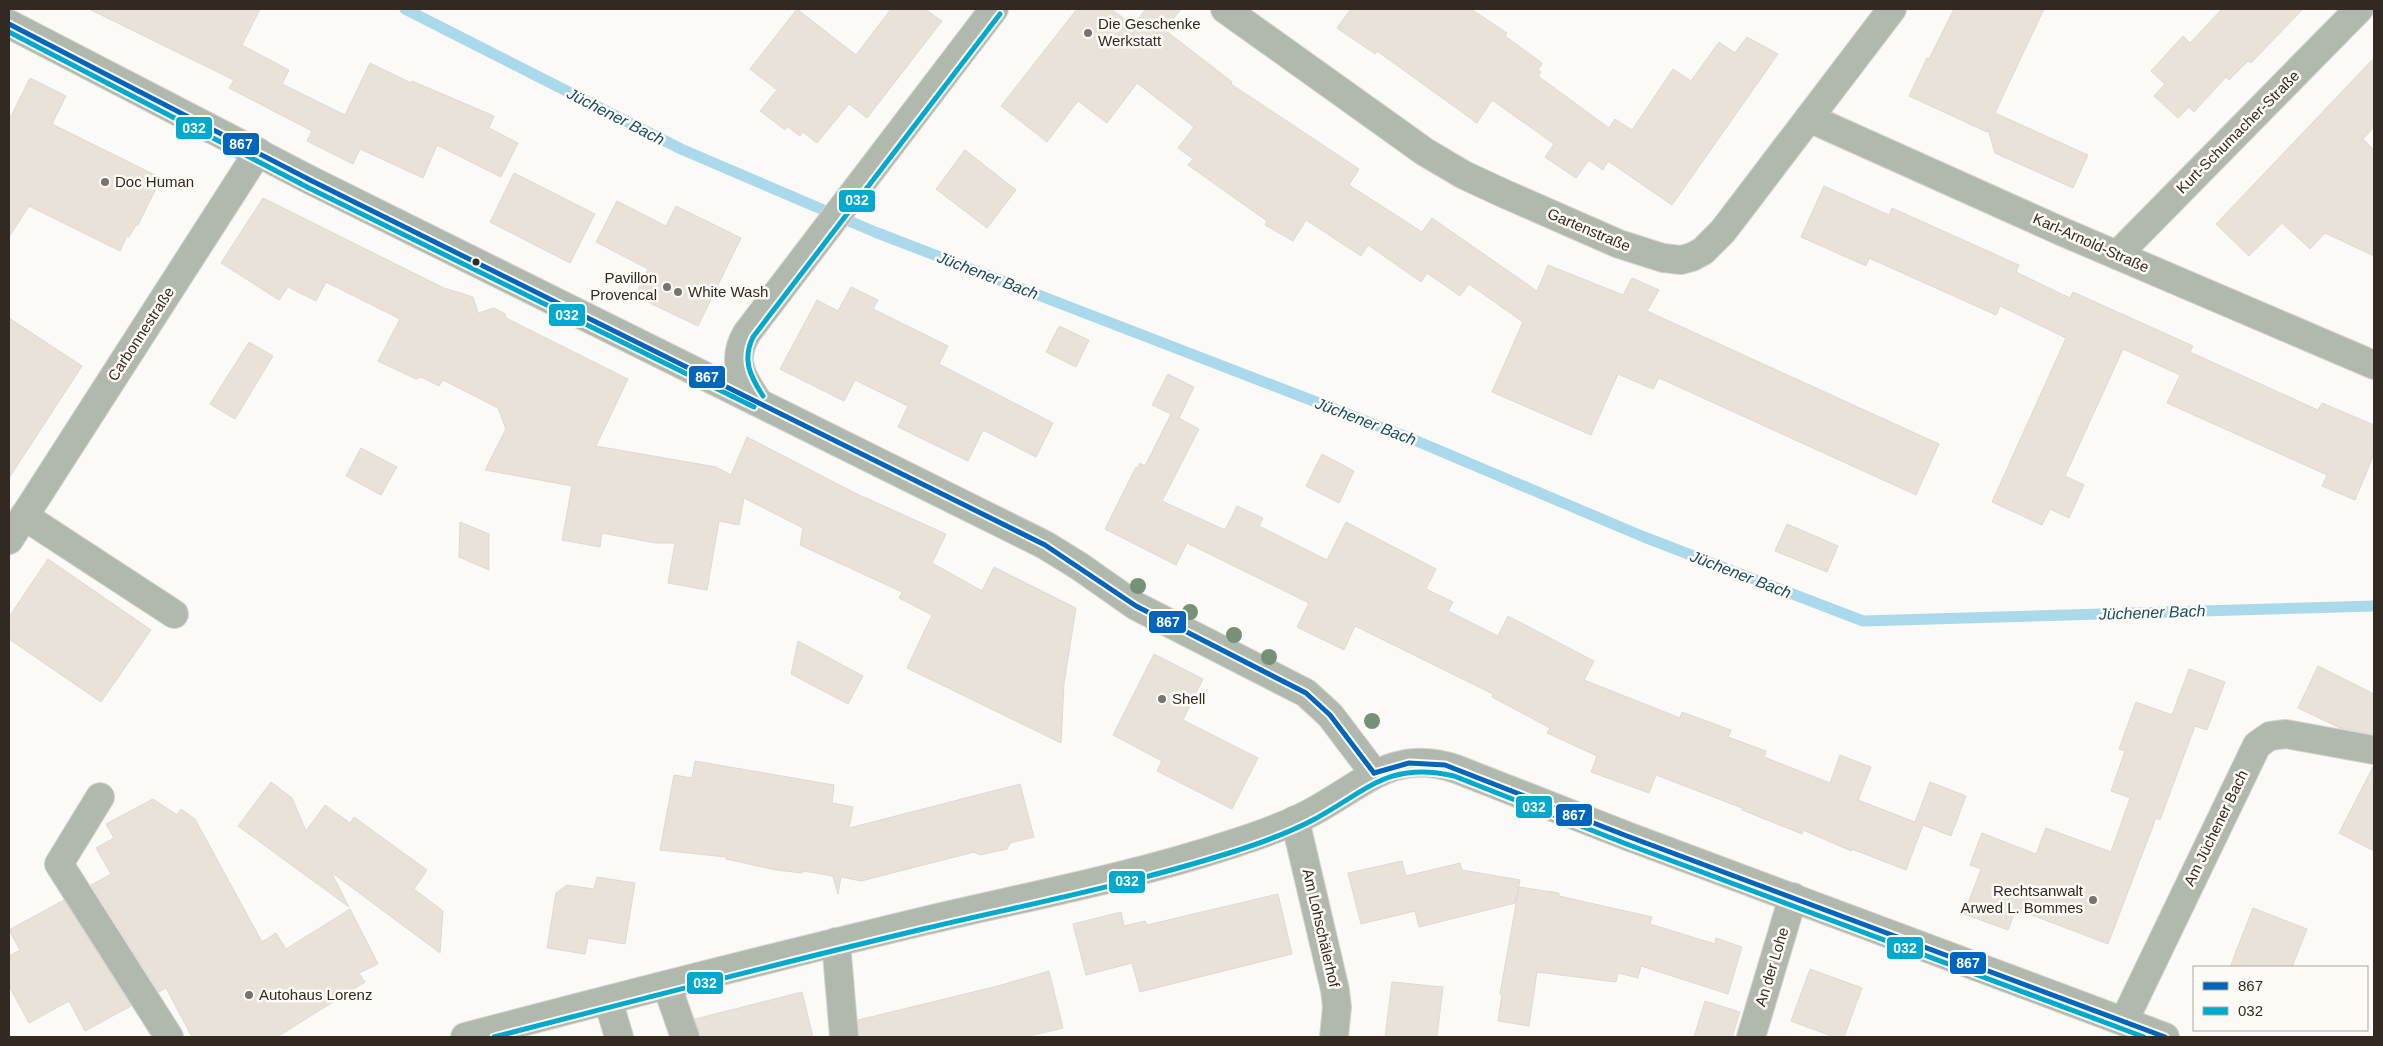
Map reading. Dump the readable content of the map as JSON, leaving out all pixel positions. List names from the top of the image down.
{
  "streets": {
    "street": [
      "Kurt-Schumacher-Straße",
      "Gartenstraße",
      "Karl-Arnold-Straße",
      "Carbonnestraße",
      "Am Jüchener Bach",
      "Am Lohschälerhof",
      "An der Lohe"
    ]
  },
  "crossings": [
    ["Kurt-Schumacher-Straße", "Karl-Arnold-Straße"],
    ["Gartenstraße", "Karl-Arnold-Straße"]
  ],
  "water": ["Jüchener Bach"],
  "places": [
    "Die Geschenke Werkstatt",
    "Doc Human",
    "Pavillon Provencal",
    "White Wash",
    "Shell",
    "Rechtsanwalt Arwed L. Bommes",
    "Autohaus Lorenz"
  ],
  "lines": ["transit line 032", "transit line 867"],
  "legend": ["867", "032"]
}
